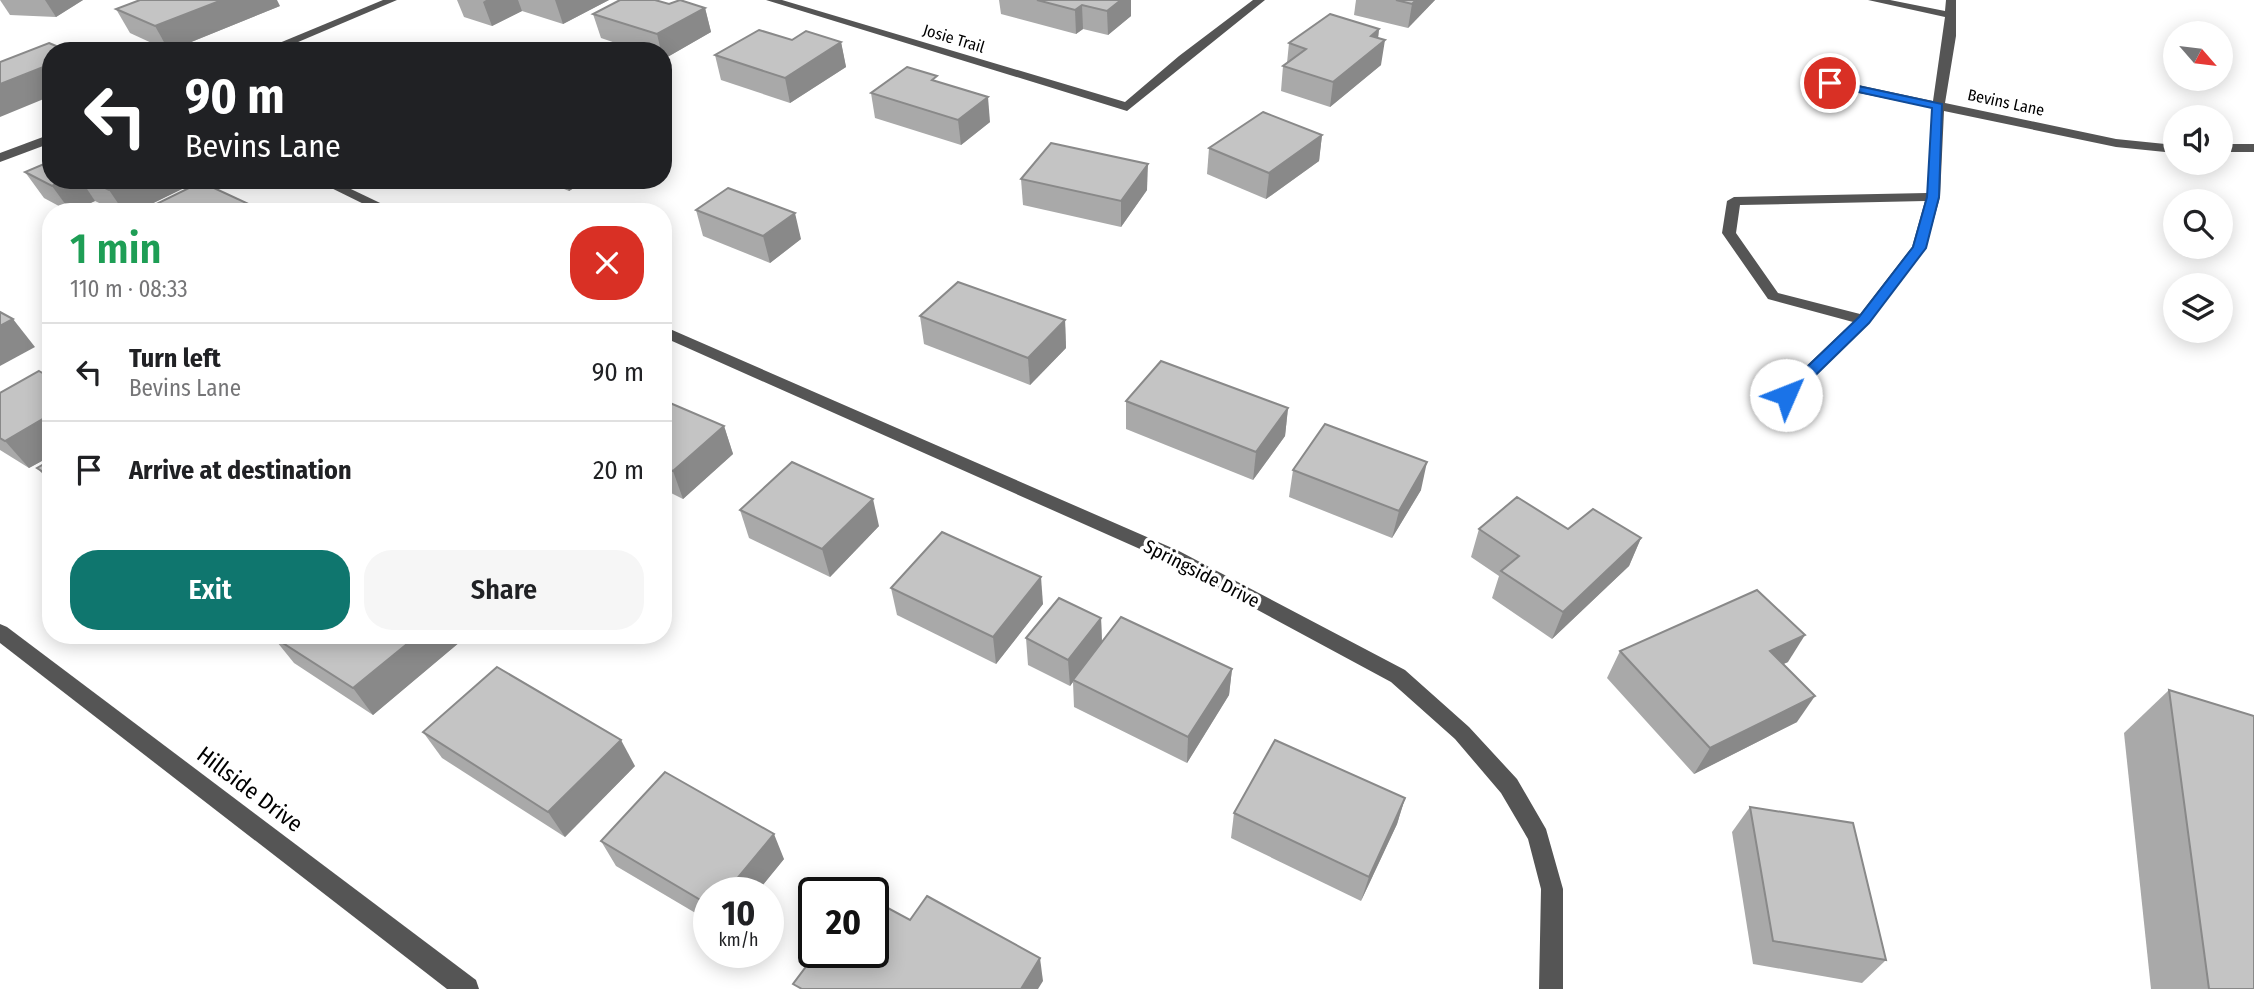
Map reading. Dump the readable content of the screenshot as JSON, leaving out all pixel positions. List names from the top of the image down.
{
  "streets": {
    "street": [
      "Josie Trail",
      "Bevins Lane",
      "Springside Drive",
      "Hillside Drive"
    ]
  },
  "north": "bottom right",
  "page": {
    "turn": ["90 m", "Bevins Lane"],
    "heading": ["1 min", "110 m · 08:33"],
    "list": [
      {
        "name": "Turn left",
        "note": "Bevins Lane",
        "value": "90 m"
      },
      {
        "name": "Arrive at destination",
        "value": "20 m"
      }
    ],
    "buttons": ["Exit", "Share"],
    "speed": "10 km/h",
    "limit": "20"
  }
}
